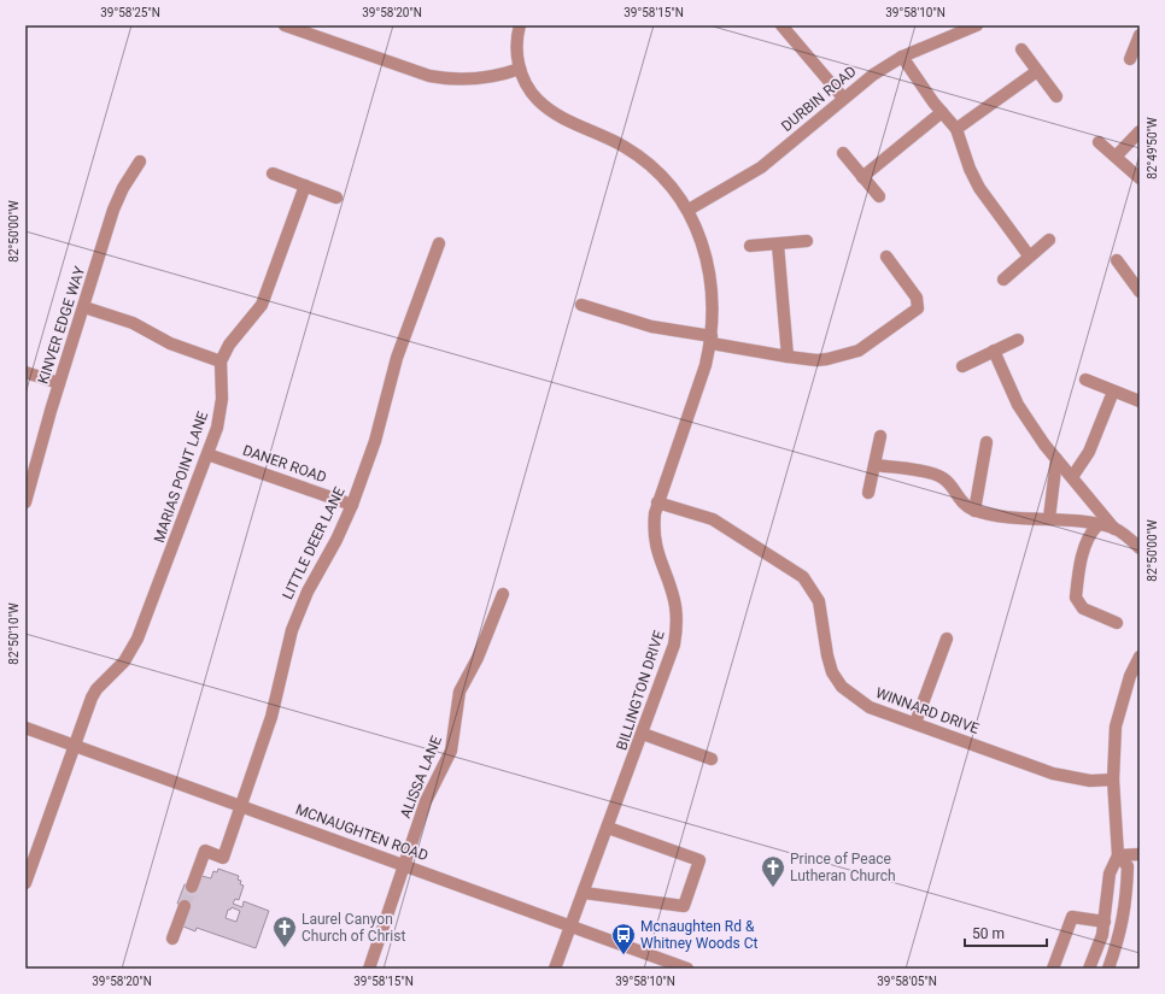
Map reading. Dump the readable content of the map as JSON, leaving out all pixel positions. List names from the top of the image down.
{
  "streets": {
    "street": [
      "DURBIN ROAD",
      "KINVER EDGE WAY",
      "DANER ROAD",
      "MARIAS POINT LANE",
      "LITTLE DEER LANE",
      "BILLINGTON DRIVE",
      "WINNARD DRIVE",
      "ALISSA LANE",
      "MCNAUGHTEN ROAD"
    ]
  },
  "crossings": [
    ["DURBIN ROAD", "BILLINGTON DRIVE"],
    ["DANER ROAD", "MARIAS POINT LANE"],
    ["DANER ROAD", "LITTLE DEER LANE"],
    ["MARIAS POINT LANE", "MCNAUGHTEN ROAD"],
    ["LITTLE DEER LANE", "MCNAUGHTEN ROAD"],
    ["BILLINGTON DRIVE", "WINNARD DRIVE"],
    ["BILLINGTON DRIVE", "MCNAUGHTEN ROAD"],
    ["ALISSA LANE", "MCNAUGHTEN ROAD"]
  ],
  "places": {
    "church": ["Prince of Peace Lutheran Church", "Laurel Canyon Church of Christ"],
    "bus stop": ["Mcnaughten Rd & Whitney Woods Ct"]
  },
  "scale_bar": "50 m",
  "coordinates": [
    "39°58'25\"N",
    "39°58'20\"N",
    "39°58'15\"N",
    "39°58'10\"N",
    "82°49'50\"W",
    "82°50'00\"W",
    "82°50'10\"W",
    "39°58'05\"N"
  ]
}
